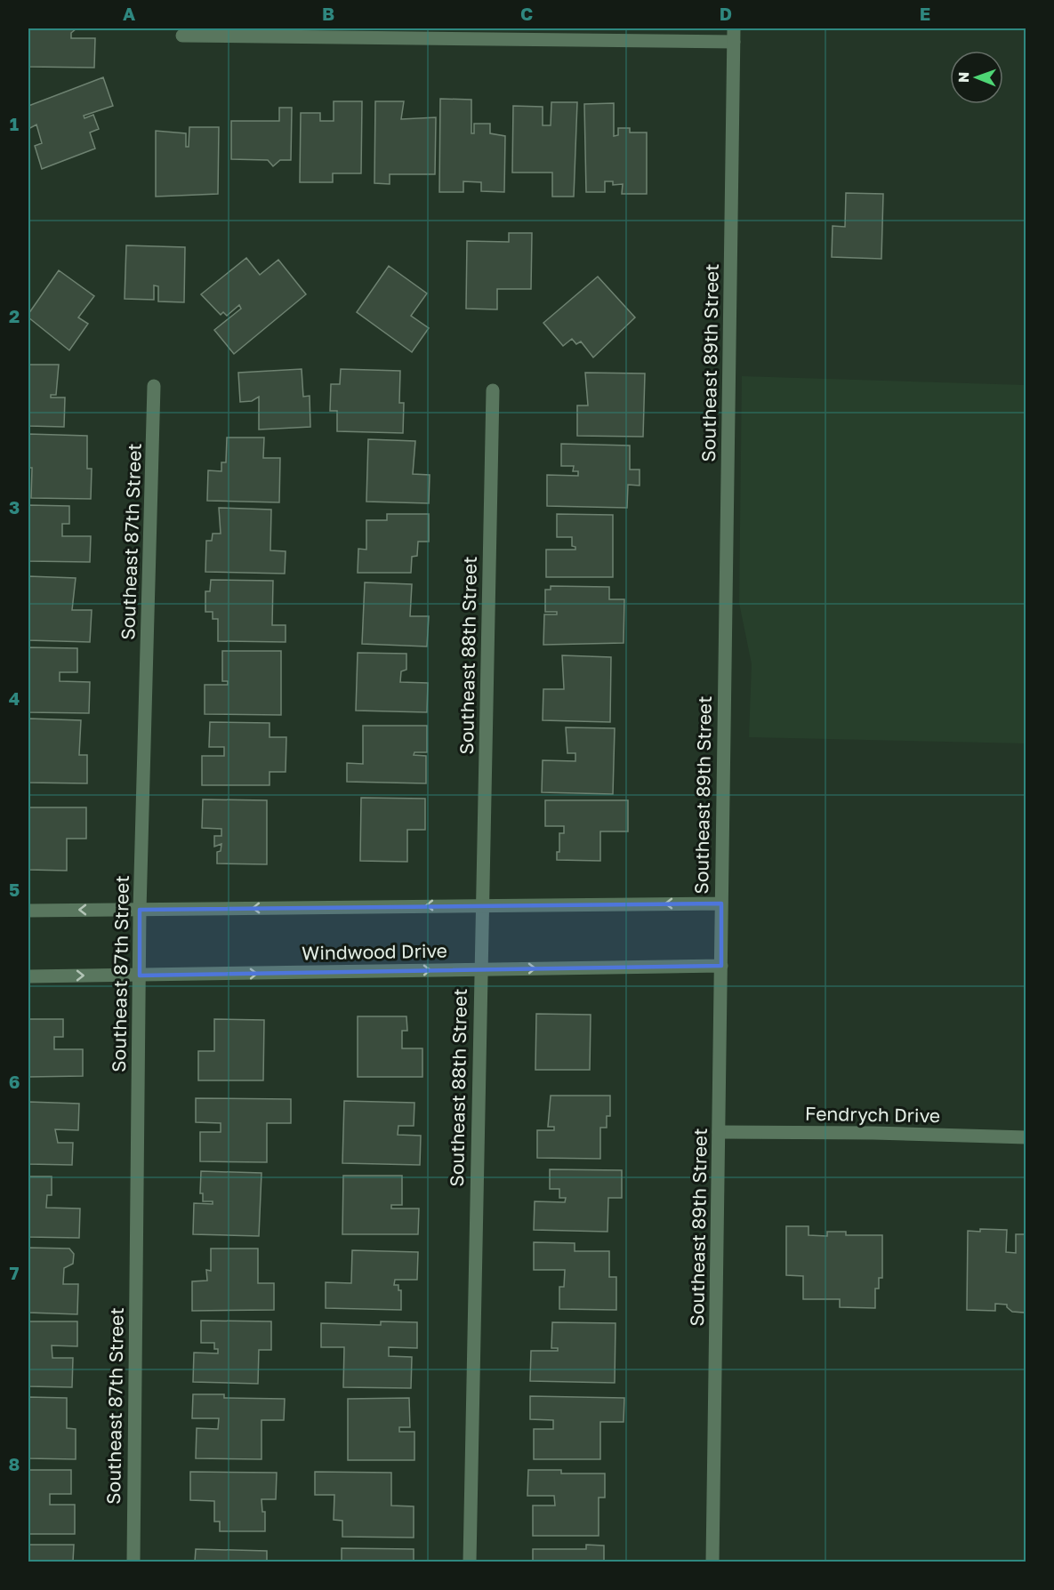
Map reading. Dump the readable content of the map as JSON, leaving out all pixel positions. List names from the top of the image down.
{
  "streets": {
    "street": [
      "Southeast 89th Street",
      "Southeast 87th Street",
      "Southeast 88th Street",
      "Windwood Drive",
      "Fendrych Drive"
    ]
  },
  "crossings": [
    ["Southeast 89th Street", "Windwood Drive"],
    ["Southeast 89th Street", "Fendrych Drive"],
    ["Southeast 87th Street", "Windwood Drive"],
    ["Southeast 88th Street", "Windwood Drive"]
  ],
  "north": "left",
  "grid": {
    "columns": [
      "A",
      "B",
      "C",
      "D",
      "E"
    ],
    "rows": [
      "1",
      "2",
      "3",
      "4",
      "5",
      "6",
      "7",
      "8"
    ]
  }
}
